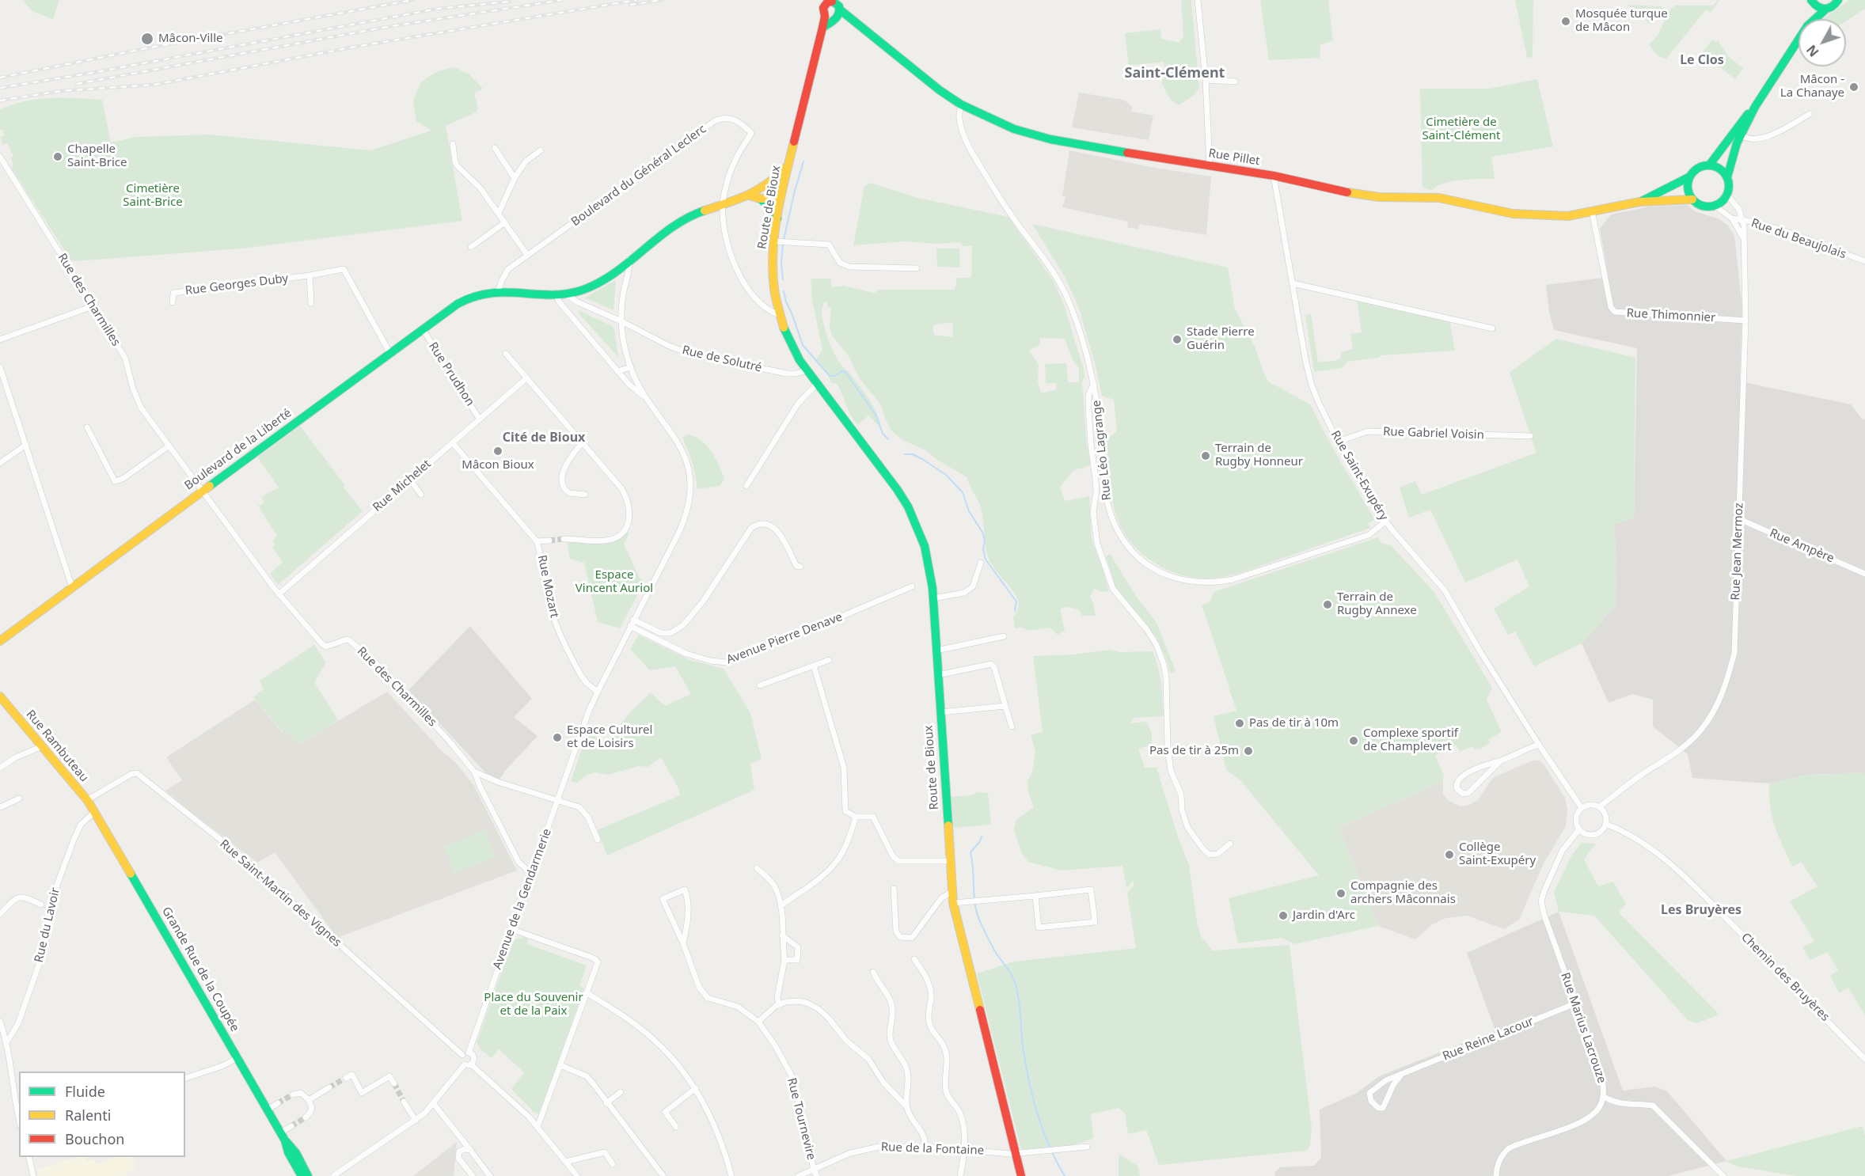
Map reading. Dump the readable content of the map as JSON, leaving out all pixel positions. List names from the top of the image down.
{
  "streets": {
    "main road": [
      "Rue Pillet",
      "Route de Bioux",
      "Boulevard de la Liberté",
      "Rue Rambuteau",
      "Grande Rue de la Coupée"
    ],
    "street": [
      "Boulevard du Général Leclerc",
      "Rue du Beaujolais",
      "Rue Georges Duby",
      "Rue des Charmilles",
      "Rue Thimonnier",
      "Rue de Solutré",
      "Rue Prudhon",
      "Rue Gabriel Voisin",
      "Rue Léo Lagrange",
      "Rue Saint-Exupéry",
      "Rue Michelet",
      "Rue Ampère",
      "Rue Jean Mermoz",
      "Rue Mozart",
      "Avenue Pierre Denave",
      "Rue Saint-Martin des Vignes",
      "Avenue de la Gendarmerie",
      "Rue du Lavoir",
      "Chemin des Bruyères",
      "Rue Marius Lacrouze",
      "Rue Reine Lacour",
      "Rue Tournevire",
      "Rue de la Fontaine"
    ]
  },
  "crossings": [
    ["Rue Pillet", "Route de Bioux"],
    ["Rue Pillet", "Rue Thimonnier"],
    ["Rue Pillet", "Rue Léo Lagrange"],
    ["Rue Pillet", "Rue Saint-Exupéry"],
    ["Rue Pillet", "Rue Jean Mermoz"],
    ["Boulevard du Général Leclerc", "Boulevard de la Liberté"],
    ["Route de Bioux", "Rue de Solutré"],
    ["Route de Bioux", "Boulevard de la Liberté"],
    ["Route de Bioux", "Rue de la Fontaine"],
    ["Rue du Beaujolais", "Rue Jean Mermoz"],
    ["Rue Georges Duby", "Boulevard de la Liberté"],
    ["Rue des Charmilles", "Boulevard de la Liberté"],
    ["Rue des Charmilles", "Rue Michelet"],
    ["Rue des Charmilles", "Avenue de la Gendarmerie"],
    ["Rue Thimonnier", "Rue Jean Mermoz"],
    ["Rue de Solutré", "Boulevard de la Liberté"],
    ["Rue Prudhon", "Boulevard de la Liberté"],
    ["Rue Prudhon", "Rue Michelet"],
    ["Rue Gabriel Voisin", "Rue Saint-Exupéry"],
    ["Rue Léo Lagrange", "Rue Saint-Exupéry"],
    ["Rue Saint-Exupéry", "Rue Jean Mermoz"],
    ["Rue Saint-Exupéry", "Chemin des Bruyères"],
    ["Rue Saint-Exupéry", "Rue Marius Lacrouze"],
    ["Rue Michelet", "Rue Mozart"],
    ["Rue Ampère", "Rue Jean Mermoz"],
    ["Rue Jean Mermoz", "Chemin des Bruyères"],
    ["Rue Jean Mermoz", "Rue Marius Lacrouze"],
    ["Rue Rambuteau", "Rue Saint-Martin des Vignes"],
    ["Rue Rambuteau", "Rue du Lavoir"],
    ["Rue Rambuteau", "Grande Rue de la Coupée"],
    ["Rue Saint-Martin des Vignes", "Avenue de la Gendarmerie"],
    ["Rue du Lavoir", "Grande Rue de la Coupée"],
    ["Chemin des Bruyères", "Rue Marius Lacrouze"],
    ["Rue Marius Lacrouze", "Rue Reine Lacour"],
    ["Rue Tournevire", "Rue de la Fontaine"]
  ],
  "districts": [
    "Le Clos",
    "Saint-Clément",
    "Cité de Bioux",
    "Les Bruyères"
  ],
  "parks": [
    "Cimetière de Saint-Clément",
    "Cimetière Saint-Brice",
    "Espace Vincent Auriol",
    "Place du Souvenir et de la Paix"
  ],
  "places": [
    "Mosquée turque de Mâcon",
    "Mâcon-Ville",
    "Mâcon - La Chanaye",
    "Chapelle Saint-Brice",
    "Stade Pierre Guérin",
    "Mâcon Bioux",
    "Terrain de Rugby Honneur",
    "Terrain de Rugby Annexe",
    "Pas de tir à 10m",
    "Espace Culturel et de Loisirs",
    "Complexe sportif de Champlevert",
    "Pas de tir à 25m",
    "Collège Saint-Exupéry",
    "Compagnie des archers Mâconnais",
    "Jardin d'Arc"
  ],
  "legend": ["Fluide", "Ralenti", "Bouchon"],
  "north": "bottom left"
}
